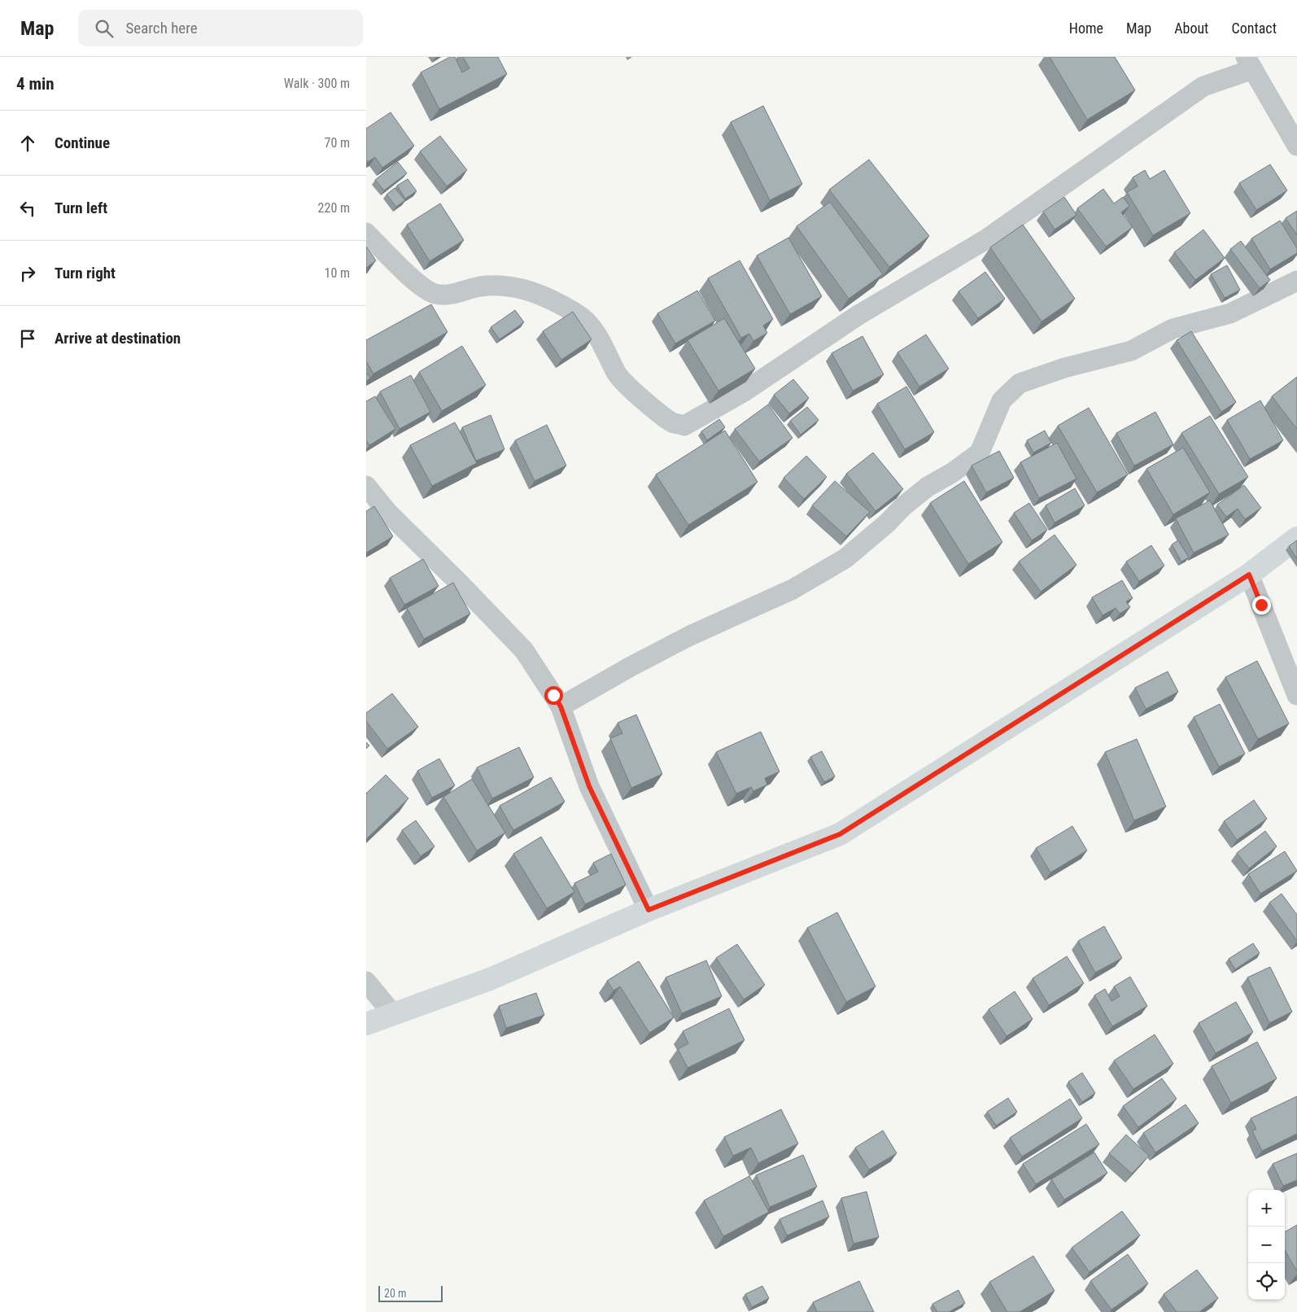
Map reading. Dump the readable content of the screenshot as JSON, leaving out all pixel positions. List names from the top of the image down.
{
  "scale_bar": "20 m",
  "page": {
    "header": "Map",
    "search": "Search here",
    "nav": [
      "Home",
      "Map",
      "About",
      "Contact"
    ],
    "heading": ["4 min", "Walk · 300 m"],
    "list": [
      ["Continue", "70 m"],
      ["Turn left", "220 m"],
      ["Turn right", "10 m"],
      "Arrive at destination"
    ],
    "map_buttons": ["+", "−"],
    "scale": "20 m"
  }
}
